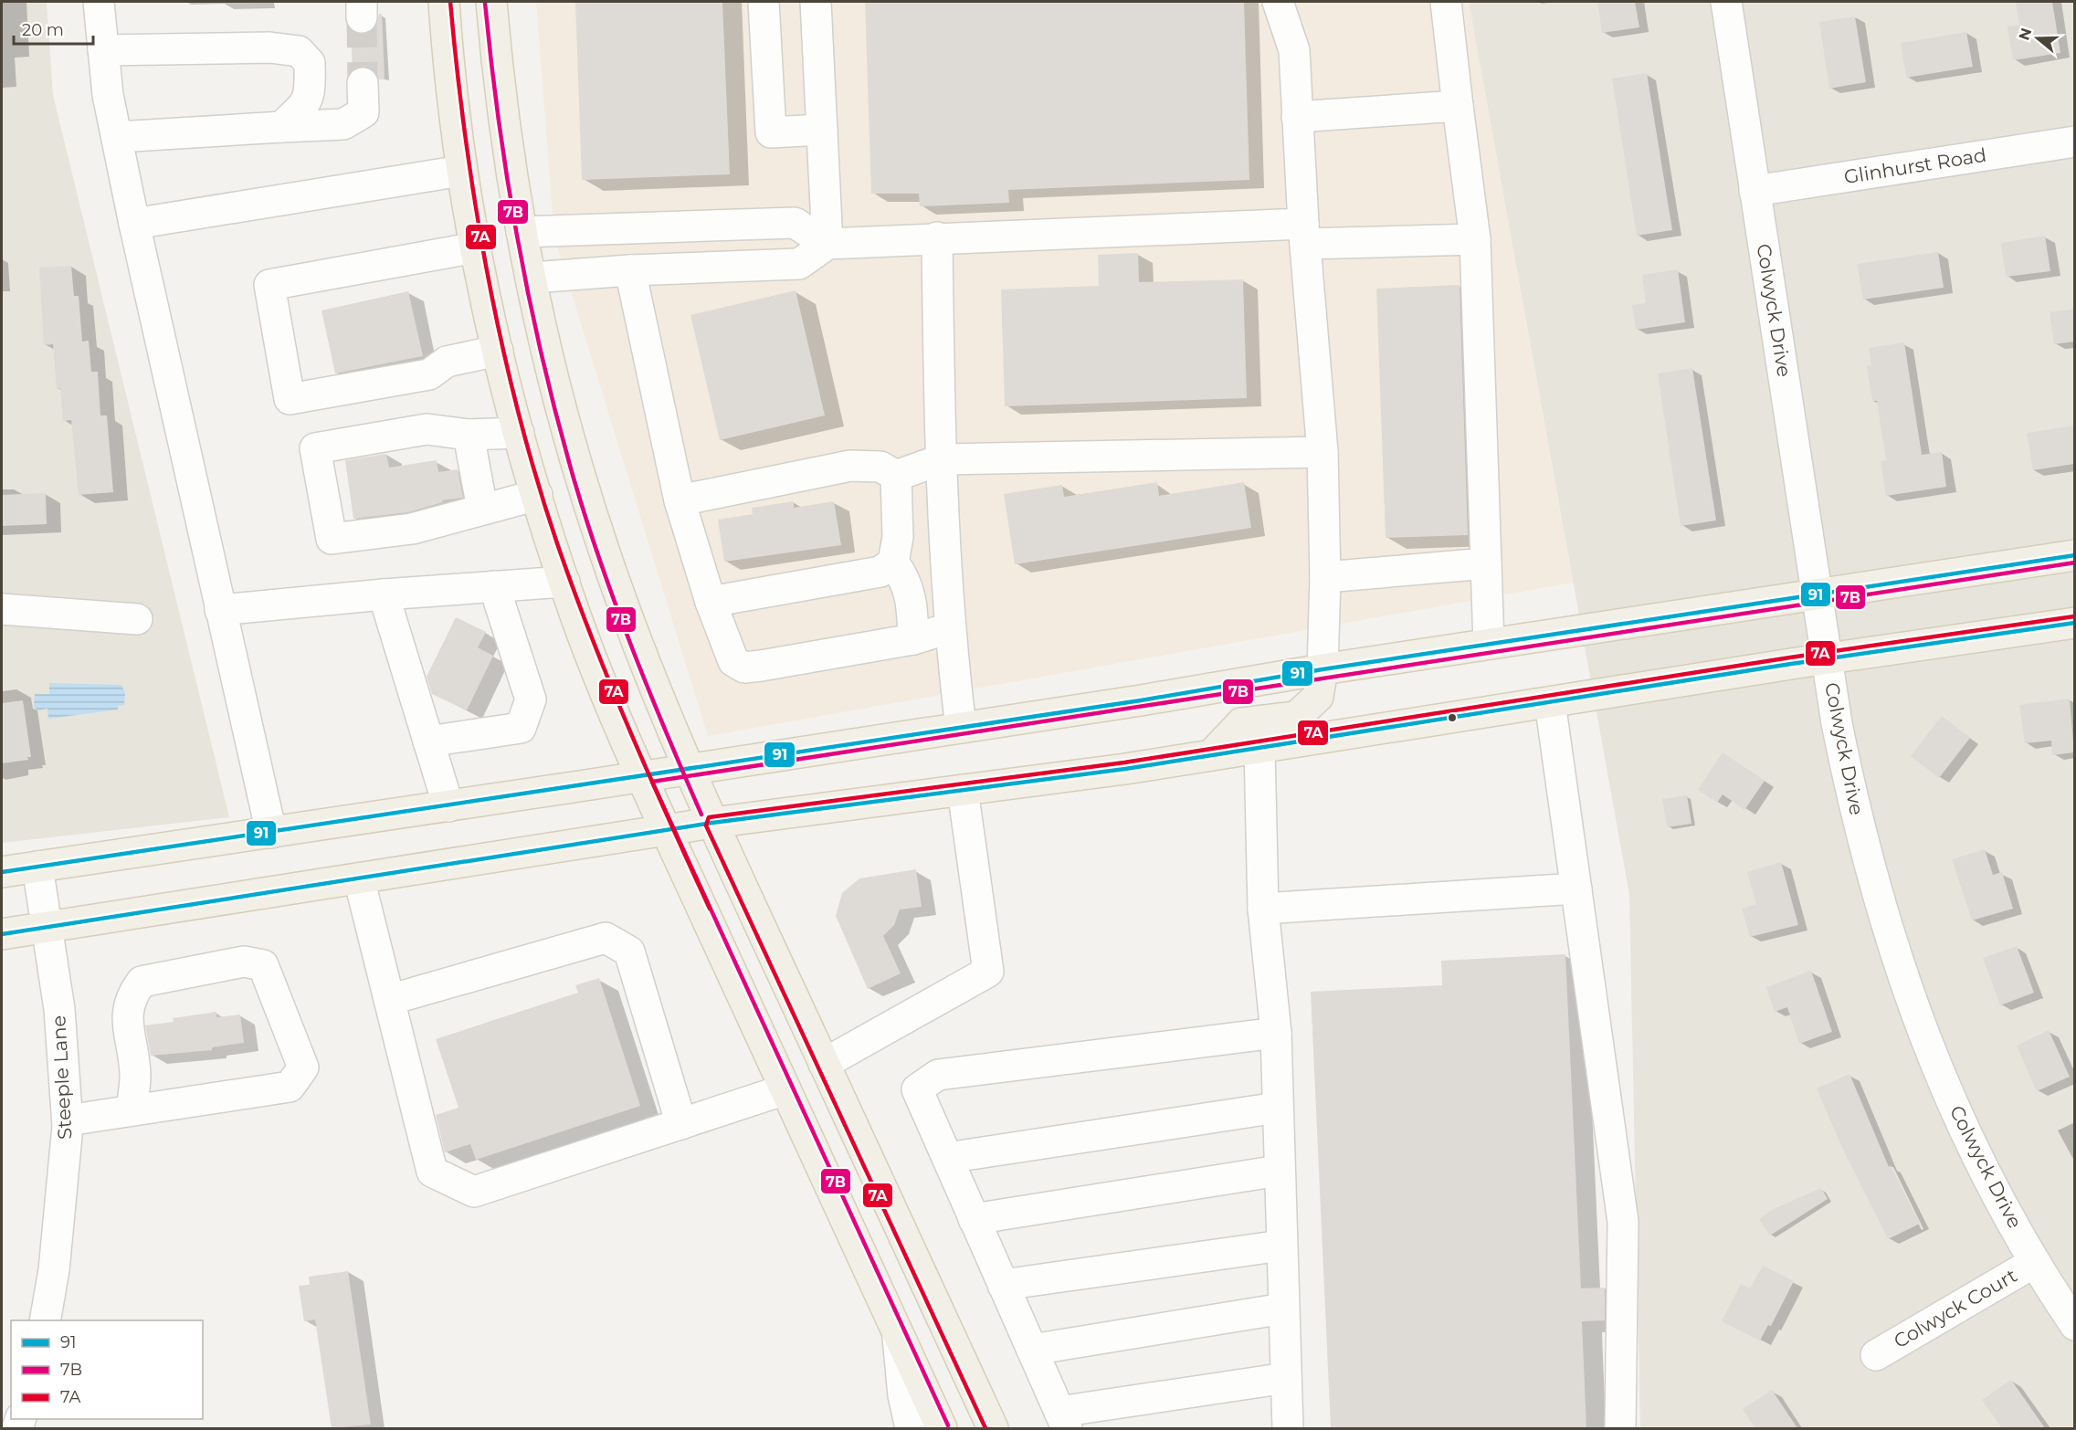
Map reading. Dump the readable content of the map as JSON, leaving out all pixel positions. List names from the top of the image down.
{
  "streets": {
    "street": [
      "Glinhurst Road",
      "Colwyck Drive",
      "Steeple Lane",
      "Colwyck Court"
    ]
  },
  "crossings": [
    ["Glinhurst Road", "Colwyck Drive"],
    ["Colwyck Drive", "Colwyck Court"]
  ],
  "lines": ["transit line 7A", "transit line 7B", "transit line 91"],
  "legend": ["91", "7B", "7A"],
  "scale_bar": "20 m",
  "north": "left"
}
